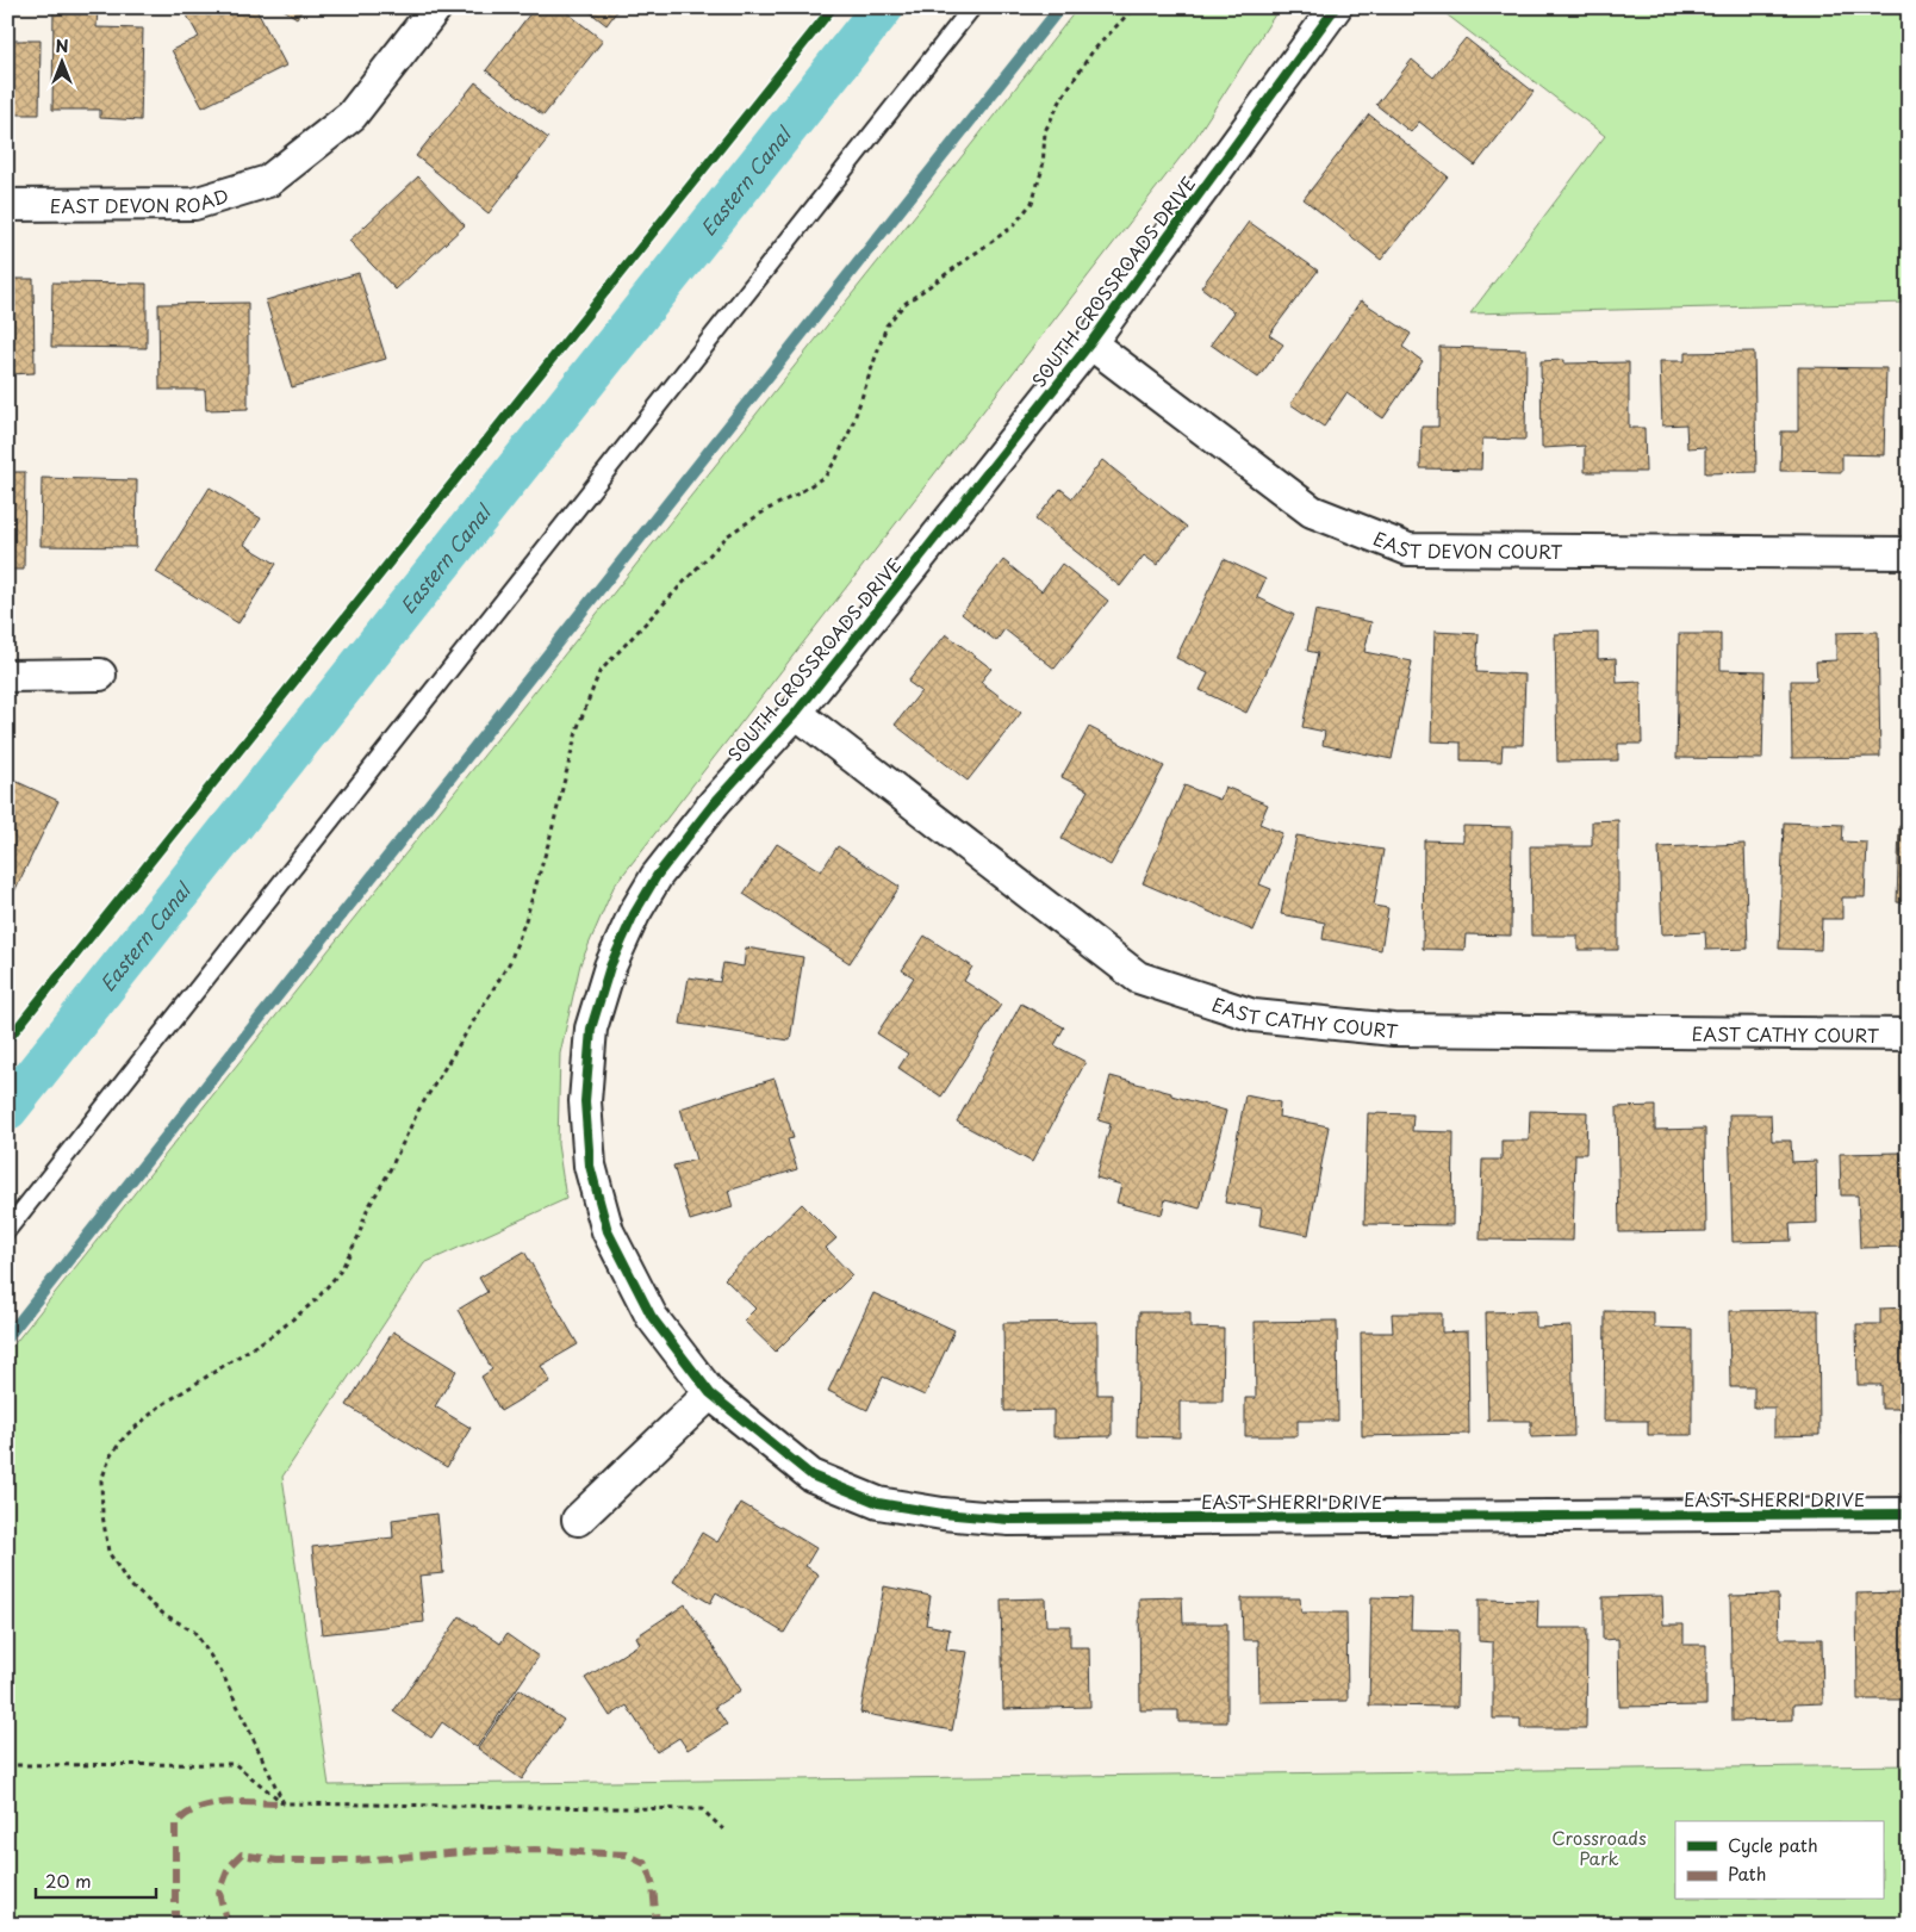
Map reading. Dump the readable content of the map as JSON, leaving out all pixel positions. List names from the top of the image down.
{
  "streets": {
    "street": [
      "EAST DEVON ROAD",
      "SOUTH CROSSROADS DRIVE",
      "EAST DEVON COURT",
      "EAST CATHY COURT",
      "EAST SHERRI DRIVE"
    ]
  },
  "crossings": [
    ["SOUTH CROSSROADS DRIVE", "EAST DEVON COURT"],
    ["SOUTH CROSSROADS DRIVE", "EAST CATHY COURT"],
    ["SOUTH CROSSROADS DRIVE", "EAST SHERRI DRIVE"]
  ],
  "water": ["Eastern Canal"],
  "parks": ["Crossroads Park"],
  "legend": ["Cycle path", "Path"],
  "scale_bar": "20 m",
  "north": "top"
}
